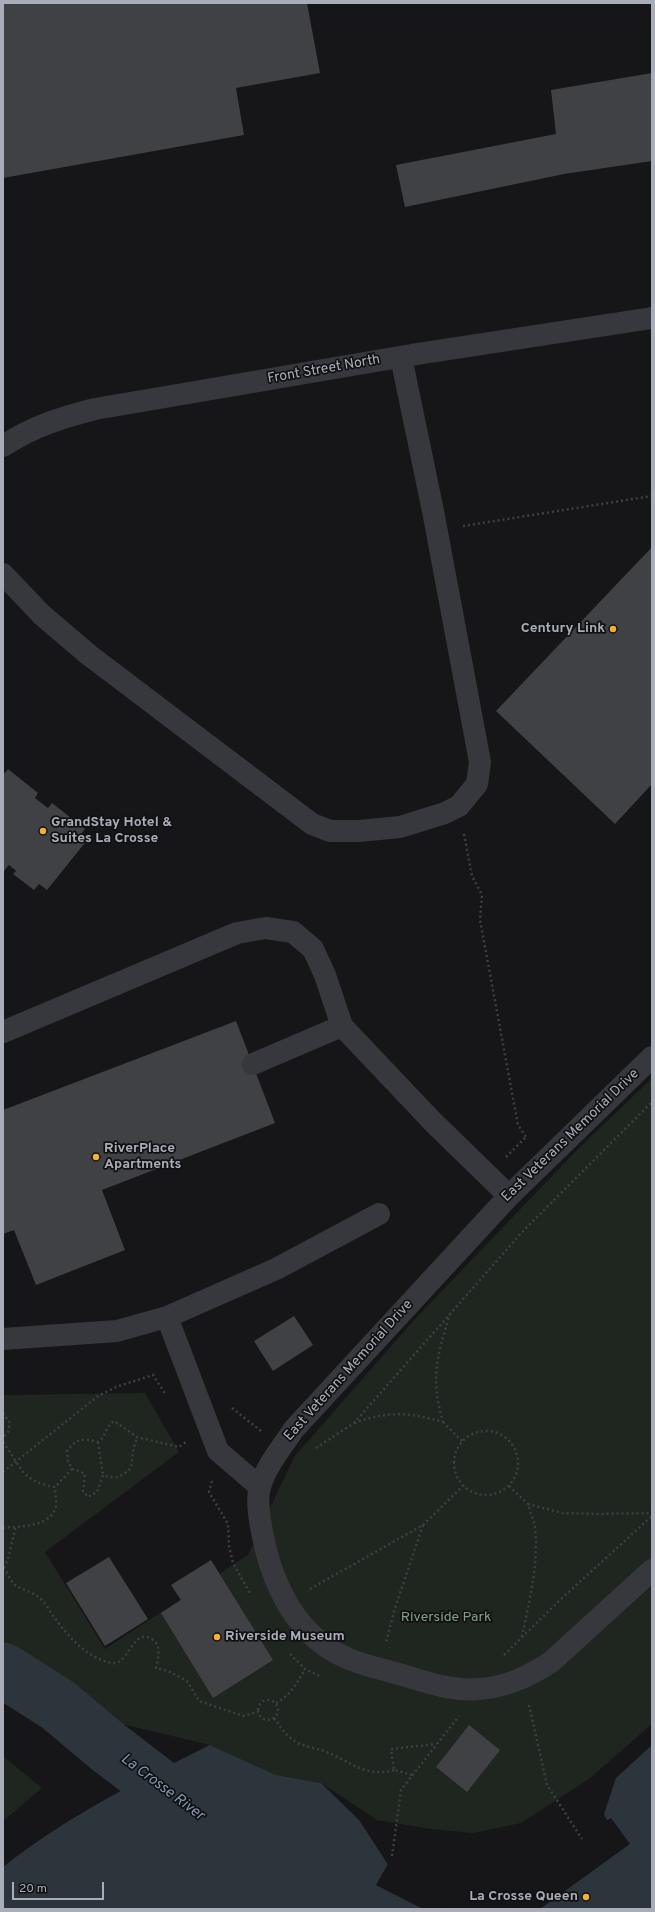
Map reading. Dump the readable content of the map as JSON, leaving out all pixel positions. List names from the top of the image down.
{
  "streets": {
    "street": ["Front Street North", "East Veterans Memorial Drive"]
  },
  "water": ["La Crosse River"],
  "parks": ["Riverside Park"],
  "places": [
    "Century Link",
    "GrandStay Hotel & Suites La Crosse",
    "RiverPlace Apartments",
    "Riverside Museum",
    "La Crosse Queen"
  ],
  "scale_bar": "20 m"
}
